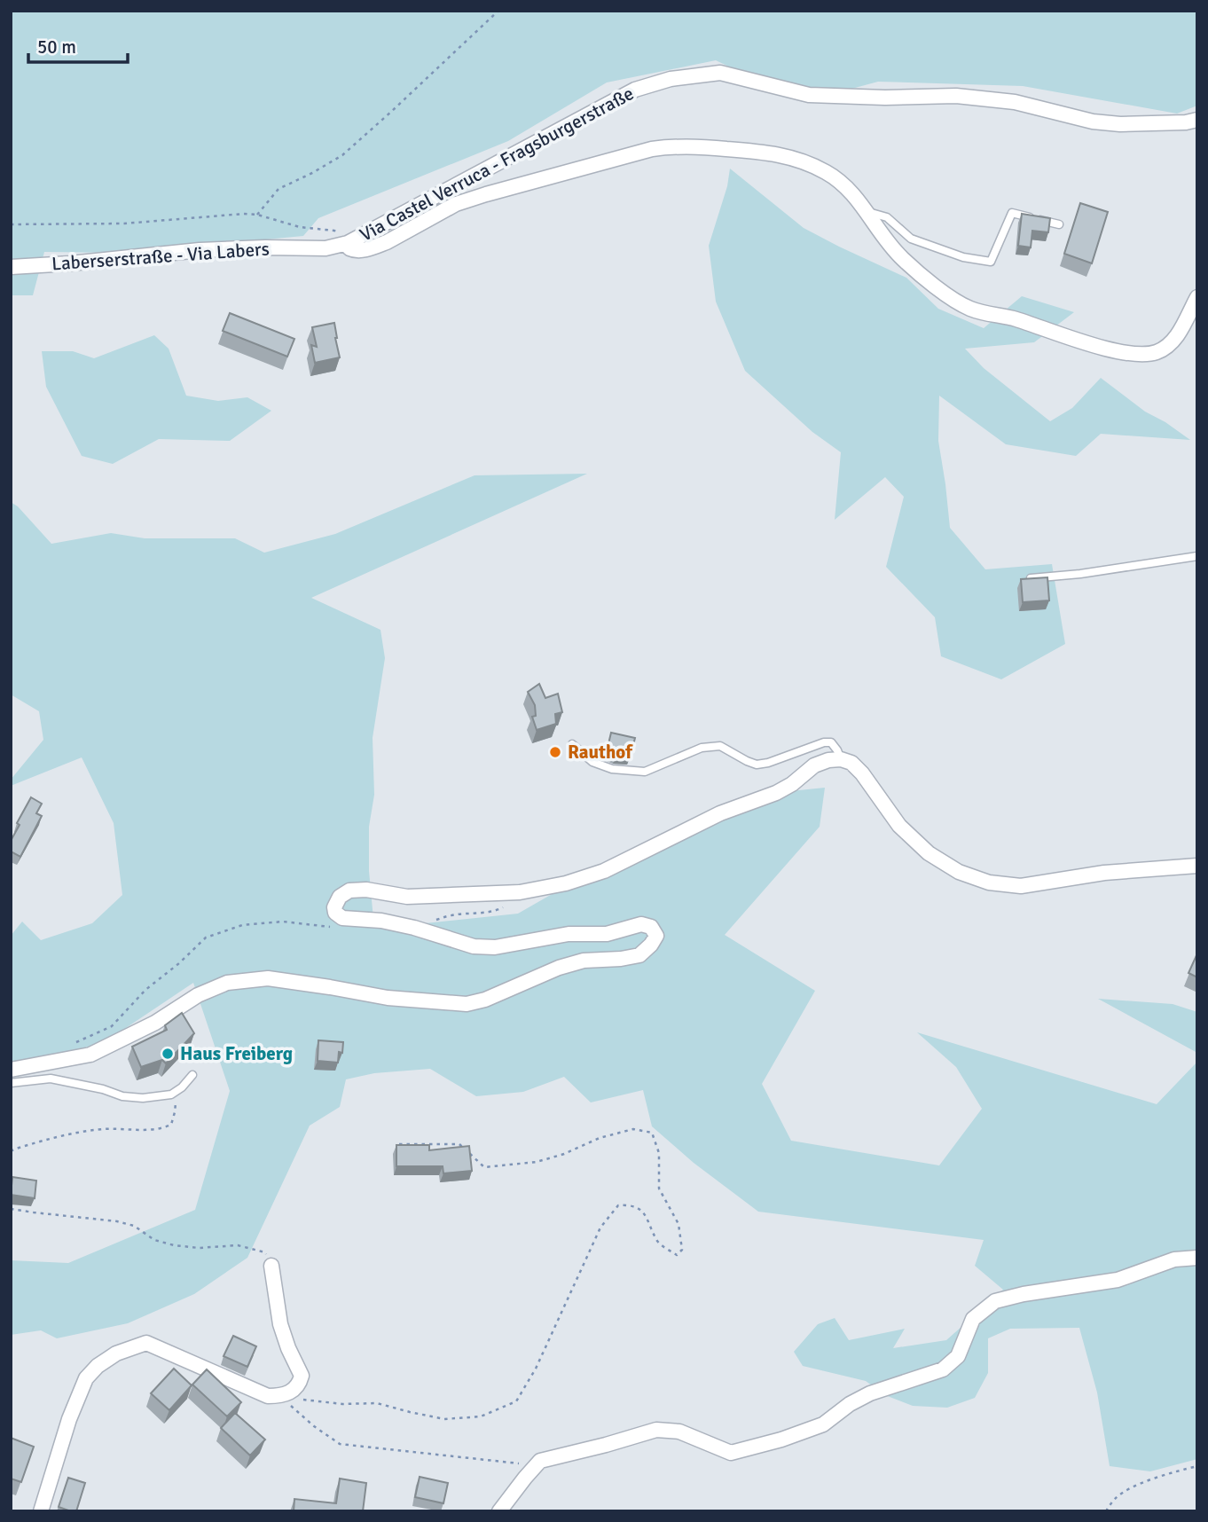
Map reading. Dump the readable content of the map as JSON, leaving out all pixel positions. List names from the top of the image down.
{
  "streets": {
    "street": ["Via Castel Verruca - Fragsburgerstraße", "Laberserstraße - Via Labers"]
  },
  "crossings": [
    ["Via Castel Verruca - Fragsburgerstraße", "Laberserstraße - Via Labers"]
  ],
  "places": ["Rauthof", "Haus Freiberg"],
  "scale_bar": "50 m"
}
